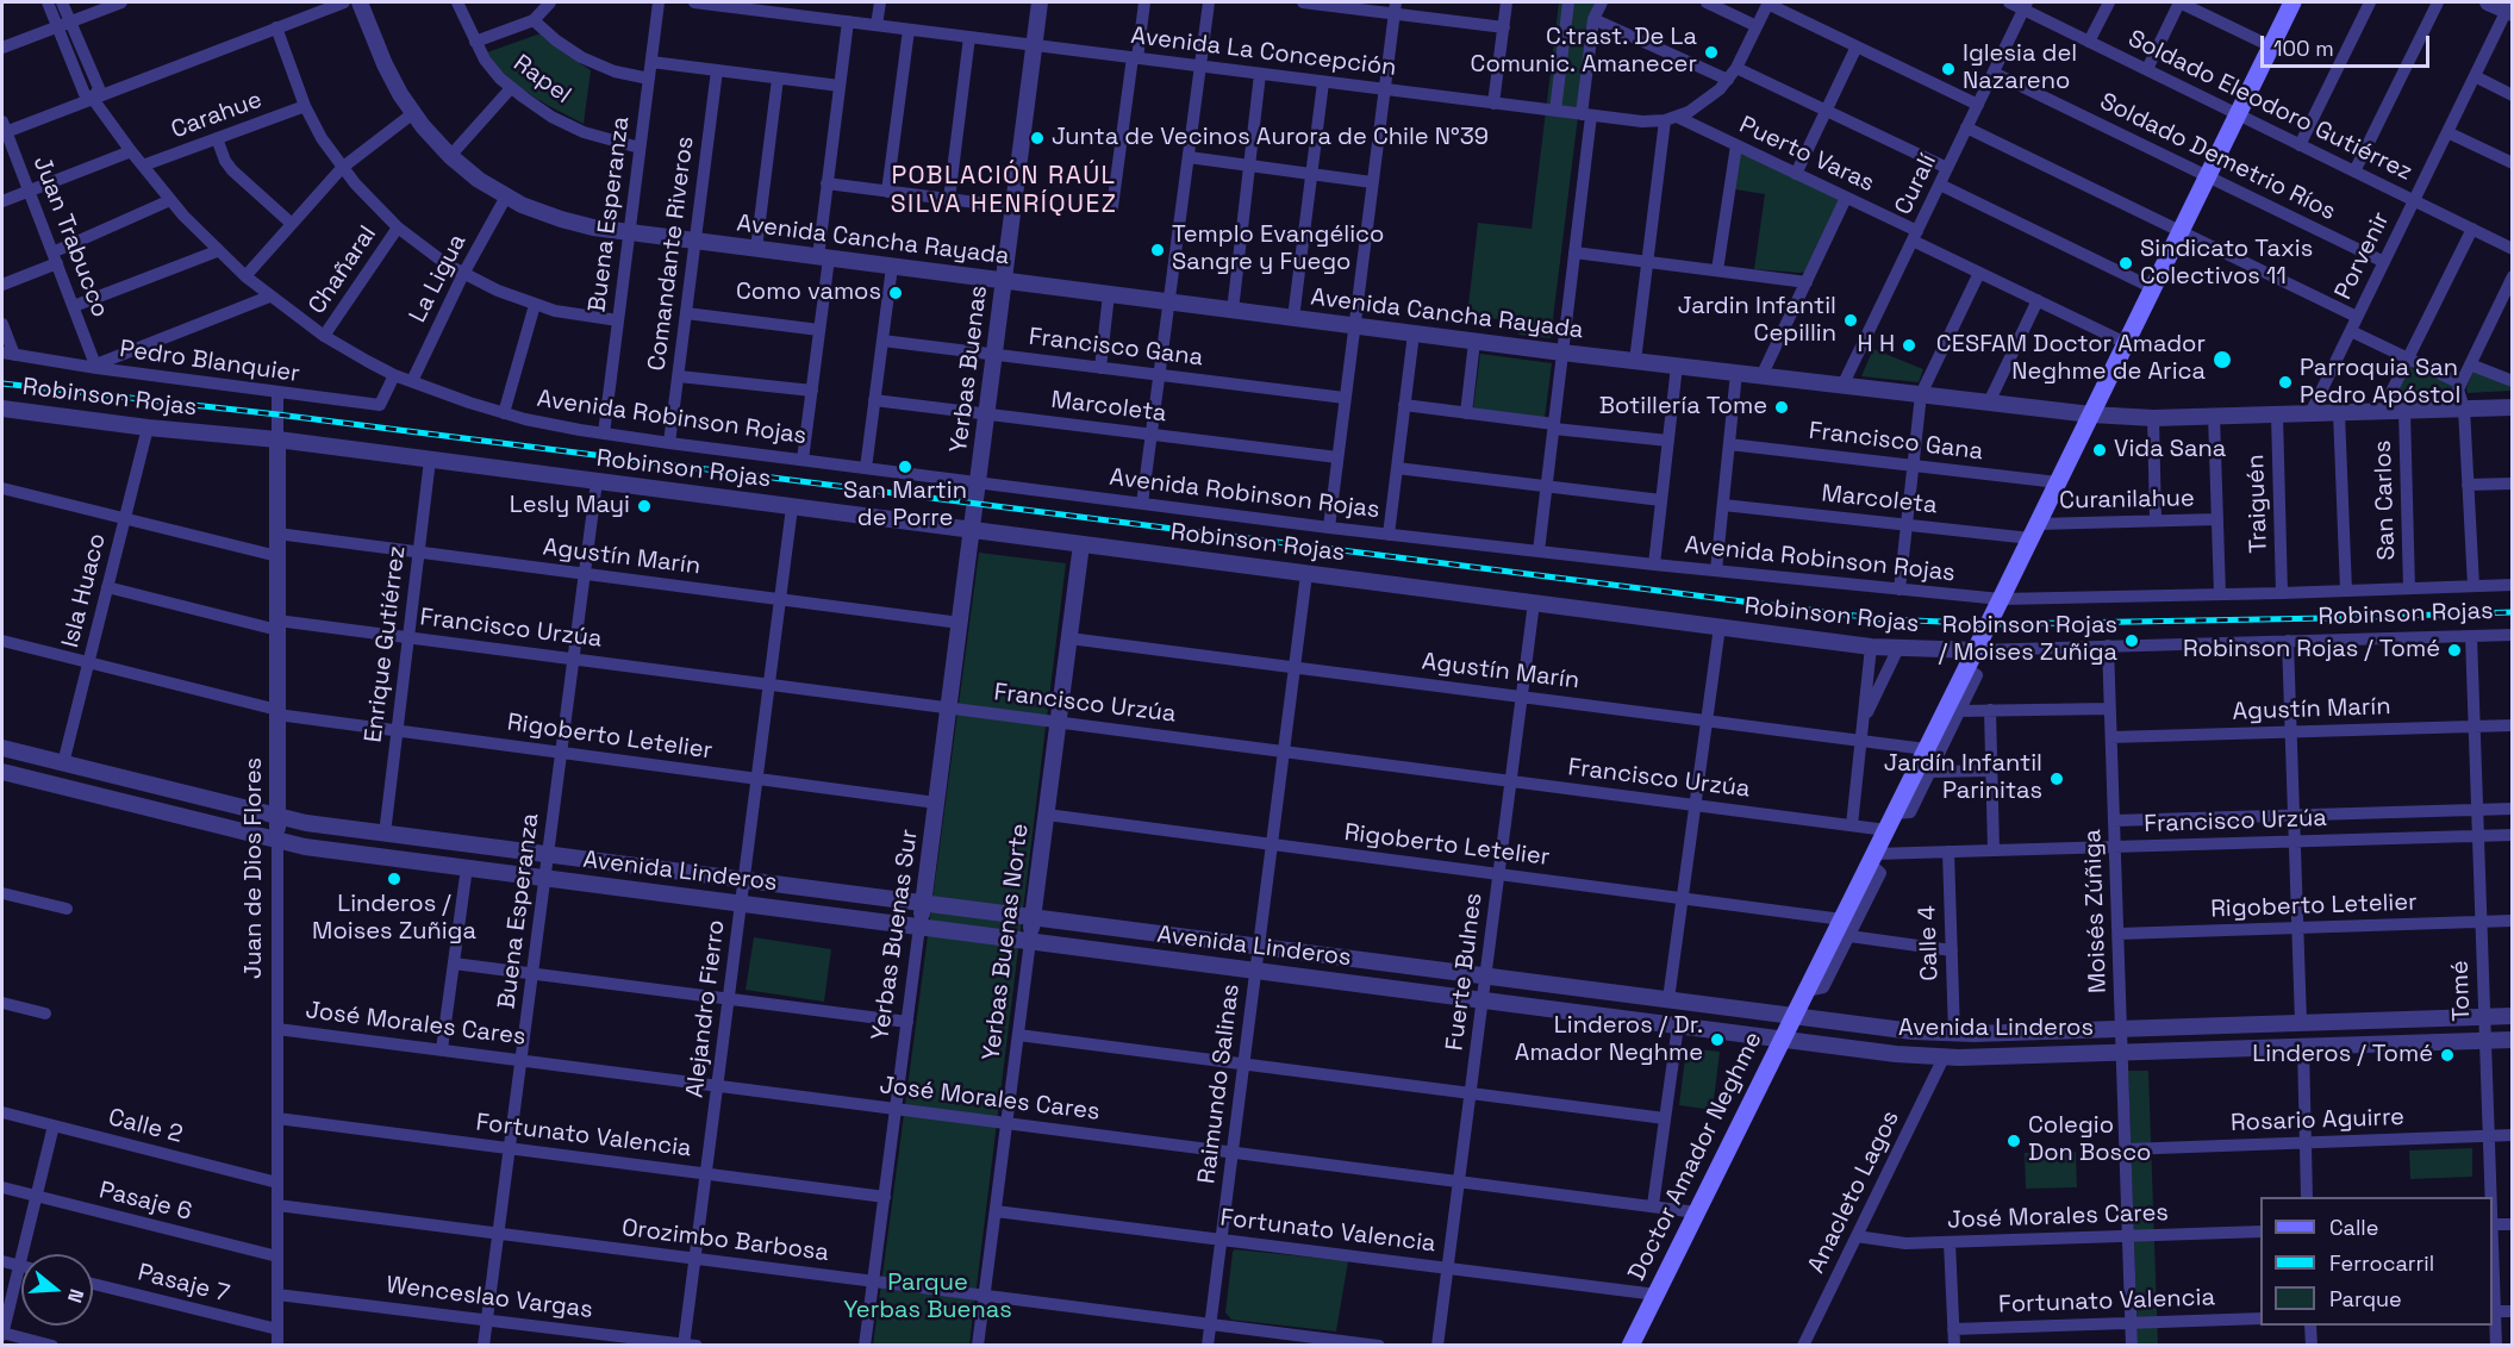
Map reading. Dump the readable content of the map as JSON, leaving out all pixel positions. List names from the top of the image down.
{
  "streets": {
    "main road": ["Doctor Amador Neghme"],
    "street": [
      "Avenida La Concepción",
      "Rapel",
      "Soldado Eleodoro Gutiérrez",
      "Carahue",
      "Puerto Varas",
      "Soldado Demetrio Ríos",
      "Curalí",
      "Buena Esperanza",
      "Juan Trabucco",
      "Avenida Cancha Rayada",
      "Comandante Riveros",
      "Porvenir",
      "Chañaral",
      "La Ligua",
      "Francisco Gana",
      "Pedro Blanquier",
      "Yerbas Buenas",
      "Robinson Rojas",
      "Marcoleta",
      "Avenida Robinson Rojas",
      "Curanilahue",
      "San Carlos",
      "Traiguén",
      "Agustín Marín",
      "Isla Huaco",
      "Francisco Urzúa",
      "Enrique Gutiérrez",
      "Rigoberto Letelier",
      "Juan de Dios Flores",
      "Avenida Linderos",
      "Moisés Zúñiga",
      "Yerbas Buenas Sur",
      "Yerbas Buenas Norte",
      "Calle 4",
      "Fuerte Bulnes",
      "Tomé",
      "Alejandro Fierro",
      "José Morales Cares",
      "Raimundo Salinas",
      "Rosario Aguirre",
      "Calle 2",
      "Fortunato Valencia",
      "Anacleto Lagos",
      "Pasaje 6",
      "Orozimbo Barbosa",
      "Pasaje 7",
      "Wenceslao Vargas"
    ]
  },
  "crossings": [
    ["Avenida La Concepción", "Puerto Varas"],
    ["Avenida La Concepción", "Yerbas Buenas"],
    ["Rapel", "Buena Esperanza"],
    ["Soldado Eleodoro Gutiérrez", "Curalí"],
    ["Soldado Eleodoro Gutiérrez", "Porvenir"],
    ["Soldado Eleodoro Gutiérrez", "San Carlos"],
    ["Soldado Eleodoro Gutiérrez", "Doctor Amador Neghme"],
    ["Carahue", "Avenida Robinson Rojas"],
    ["Puerto Varas", "Curalí"],
    ["Puerto Varas", "Doctor Amador Neghme"],
    ["Soldado Demetrio Ríos", "Curalí"],
    ["Soldado Demetrio Ríos", "Porvenir"],
    ["Soldado Demetrio Ríos", "Doctor Amador Neghme"],
    ["Curalí", "Avenida Cancha Rayada"],
    ["Buena Esperanza", "Avenida Cancha Rayada"],
    ["Buena Esperanza", "Robinson Rojas"],
    ["Buena Esperanza", "Avenida Robinson Rojas"],
    ["Buena Esperanza", "Agustín Marín"],
    ["Buena Esperanza", "Francisco Urzúa"],
    ["Buena Esperanza", "Rigoberto Letelier"],
    ["Buena Esperanza", "Avenida Linderos"],
    ["Buena Esperanza", "José Morales Cares"],
    ["Buena Esperanza", "Fortunato Valencia"],
    ["Buena Esperanza", "Orozimbo Barbosa"],
    ["Buena Esperanza", "Wenceslao Vargas"],
    ["Juan Trabucco", "Pedro Blanquier"],
    ["Avenida Cancha Rayada", "Comandante Riveros"],
    ["Avenida Cancha Rayada", "Porvenir"],
    ["Avenida Cancha Rayada", "La Ligua"],
    ["Avenida Cancha Rayada", "Yerbas Buenas"],
    ["Avenida Cancha Rayada", "San Carlos"],
    ["Avenida Cancha Rayada", "Traiguén"],
    ["Avenida Cancha Rayada", "Doctor Amador Neghme"],
    ["Comandante Riveros", "Avenida Robinson Rojas"],
    ["Chañaral", "Avenida Robinson Rojas"],
    ["La Ligua", "Avenida Robinson Rojas"],
    ["Francisco Gana", "Yerbas Buenas"],
    ["Francisco Gana", "Doctor Amador Neghme"],
    ["Pedro Blanquier", "Avenida Robinson Rojas"],
    ["Pedro Blanquier", "Juan de Dios Flores"],
    ["Yerbas Buenas", "Robinson Rojas"],
    ["Yerbas Buenas", "Marcoleta"],
    ["Yerbas Buenas", "Avenida Robinson Rojas"],
    ["Yerbas Buenas", "Yerbas Buenas Sur"],
    ["Robinson Rojas", "Isla Huaco"],
    ["Robinson Rojas", "Enrique Gutiérrez"],
    ["Robinson Rojas", "Juan de Dios Flores"],
    ["Robinson Rojas", "Moisés Zúñiga"],
    ["Robinson Rojas", "Yerbas Buenas Sur"],
    ["Robinson Rojas", "Yerbas Buenas Norte"],
    ["Robinson Rojas", "Fuerte Bulnes"],
    ["Robinson Rojas", "Tomé"],
    ["Robinson Rojas", "Alejandro Fierro"],
    ["Robinson Rojas", "Raimundo Salinas"],
    ["Robinson Rojas", "Doctor Amador Neghme"],
    ["Marcoleta", "Curanilahue"],
    ["Marcoleta", "Doctor Amador Neghme"],
    ["Avenida Robinson Rojas", "San Carlos"],
    ["Avenida Robinson Rojas", "Traiguén"],
    ["Avenida Robinson Rojas", "Doctor Amador Neghme"],
    ["Curanilahue", "Doctor Amador Neghme"],
    ["Agustín Marín", "Enrique Gutiérrez"],
    ["Agustín Marín", "Juan de Dios Flores"],
    ["Agustín Marín", "Moisés Zúñiga"],
    ["Agustín Marín", "Yerbas Buenas Sur"],
    ["Agustín Marín", "Yerbas Buenas Norte"],
    ["Agustín Marín", "Fuerte Bulnes"],
    ["Agustín Marín", "Tomé"],
    ["Agustín Marín", "Alejandro Fierro"],
    ["Agustín Marín", "Raimundo Salinas"],
    ["Agustín Marín", "Doctor Amador Neghme"],
    ["Isla Huaco", "Francisco Urzúa"],
    ["Isla Huaco", "Rigoberto Letelier"],
    ["Isla Huaco", "Avenida Linderos"],
    ["Francisco Urzúa", "Enrique Gutiérrez"],
    ["Francisco Urzúa", "Juan de Dios Flores"],
    ["Francisco Urzúa", "Moisés Zúñiga"],
    ["Francisco Urzúa", "Yerbas Buenas Sur"],
    ["Francisco Urzúa", "Yerbas Buenas Norte"],
    ["Francisco Urzúa", "Calle 4"],
    ["Francisco Urzúa", "Fuerte Bulnes"],
    ["Francisco Urzúa", "Tomé"],
    ["Francisco Urzúa", "Alejandro Fierro"],
    ["Francisco Urzúa", "Raimundo Salinas"],
    ["Francisco Urzúa", "Doctor Amador Neghme"],
    ["Enrique Gutiérrez", "Rigoberto Letelier"],
    ["Enrique Gutiérrez", "Avenida Linderos"],
    ["Rigoberto Letelier", "Juan de Dios Flores"],
    ["Rigoberto Letelier", "Moisés Zúñiga"],
    ["Rigoberto Letelier", "Yerbas Buenas Sur"],
    ["Rigoberto Letelier", "Yerbas Buenas Norte"],
    ["Rigoberto Letelier", "Calle 4"],
    ["Rigoberto Letelier", "Fuerte Bulnes"],
    ["Rigoberto Letelier", "Tomé"],
    ["Rigoberto Letelier", "Alejandro Fierro"],
    ["Rigoberto Letelier", "Raimundo Salinas"],
    ["Rigoberto Letelier", "Doctor Amador Neghme"],
    ["Juan de Dios Flores", "Avenida Linderos"],
    ["Juan de Dios Flores", "José Morales Cares"],
    ["Juan de Dios Flores", "Calle 2"],
    ["Juan de Dios Flores", "Fortunato Valencia"],
    ["Juan de Dios Flores", "Pasaje 6"],
    ["Juan de Dios Flores", "Orozimbo Barbosa"],
    ["Juan de Dios Flores", "Pasaje 7"],
    ["Juan de Dios Flores", "Wenceslao Vargas"],
    ["Avenida Linderos", "Moisés Zúñiga"],
    ["Avenida Linderos", "Yerbas Buenas Sur"],
    ["Avenida Linderos", "Yerbas Buenas Norte"],
    ["Avenida Linderos", "Calle 4"],
    ["Avenida Linderos", "Fuerte Bulnes"],
    ["Avenida Linderos", "Tomé"],
    ["Avenida Linderos", "Alejandro Fierro"],
    ["Avenida Linderos", "Raimundo Salinas"],
    ["Avenida Linderos", "Doctor Amador Neghme"],
    ["Avenida Linderos", "Anacleto Lagos"],
    ["Moisés Zúñiga", "José Morales Cares"],
    ["Moisés Zúñiga", "Rosario Aguirre"],
    ["Moisés Zúñiga", "Fortunato Valencia"],
    ["Yerbas Buenas Sur", "José Morales Cares"],
    ["Yerbas Buenas Sur", "Fortunato Valencia"],
    ["Yerbas Buenas Sur", "Orozimbo Barbosa"],
    ["Yerbas Buenas Norte", "José Morales Cares"],
    ["Yerbas Buenas Norte", "Fortunato Valencia"],
    ["Yerbas Buenas Norte", "Orozimbo Barbosa"],
    ["Fuerte Bulnes", "José Morales Cares"],
    ["Fuerte Bulnes", "Fortunato Valencia"],
    ["Tomé", "Rosario Aguirre"],
    ["Alejandro Fierro", "José Morales Cares"],
    ["Alejandro Fierro", "Fortunato Valencia"],
    ["Alejandro Fierro", "Orozimbo Barbosa"],
    ["Alejandro Fierro", "Wenceslao Vargas"],
    ["José Morales Cares", "Raimundo Salinas"],
    ["José Morales Cares", "Doctor Amador Neghme"],
    ["José Morales Cares", "Anacleto Lagos"],
    ["Raimundo Salinas", "Fortunato Valencia"],
    ["Raimundo Salinas", "Orozimbo Barbosa"],
    ["Fortunato Valencia", "Doctor Amador Neghme"]
  ],
  "districts": ["POBLACIÓN RAÚL SILVA HENRÍQUEZ"],
  "parks": ["Parque Yerbas Buenas"],
  "places": [
    "C.trast. De La Comunic. Amanecer",
    "Iglesia del Nazareno",
    "Junta de Vecinos Aurora de Chile N°39",
    "Templo Evangélico Sangre y Fuego",
    "Sindicato Taxis Colectivos 11",
    "Como vamos",
    "Jardin Infantil Cepillin",
    "H H",
    "CESFAM Doctor Amador Neghme de Arica",
    "Parroquia San Pedro Apóstol",
    "Botillería Tome",
    "Vida Sana",
    "San Martin de Porre",
    "Lesly Mayi",
    "Robinson Rojas / Moises Zuñiga",
    "Robinson Rojas / Tomé",
    "Jardín Infantil Parinitas",
    "Linderos / Moises Zuñiga",
    "Linderos / Dr. Amador Neghme",
    "Linderos / Tomé",
    "Colegio Don Bosco"
  ],
  "legend": ["Calle", "Ferrocarril", "Parque"],
  "scale_bar": "100 m",
  "north": "right"
}
